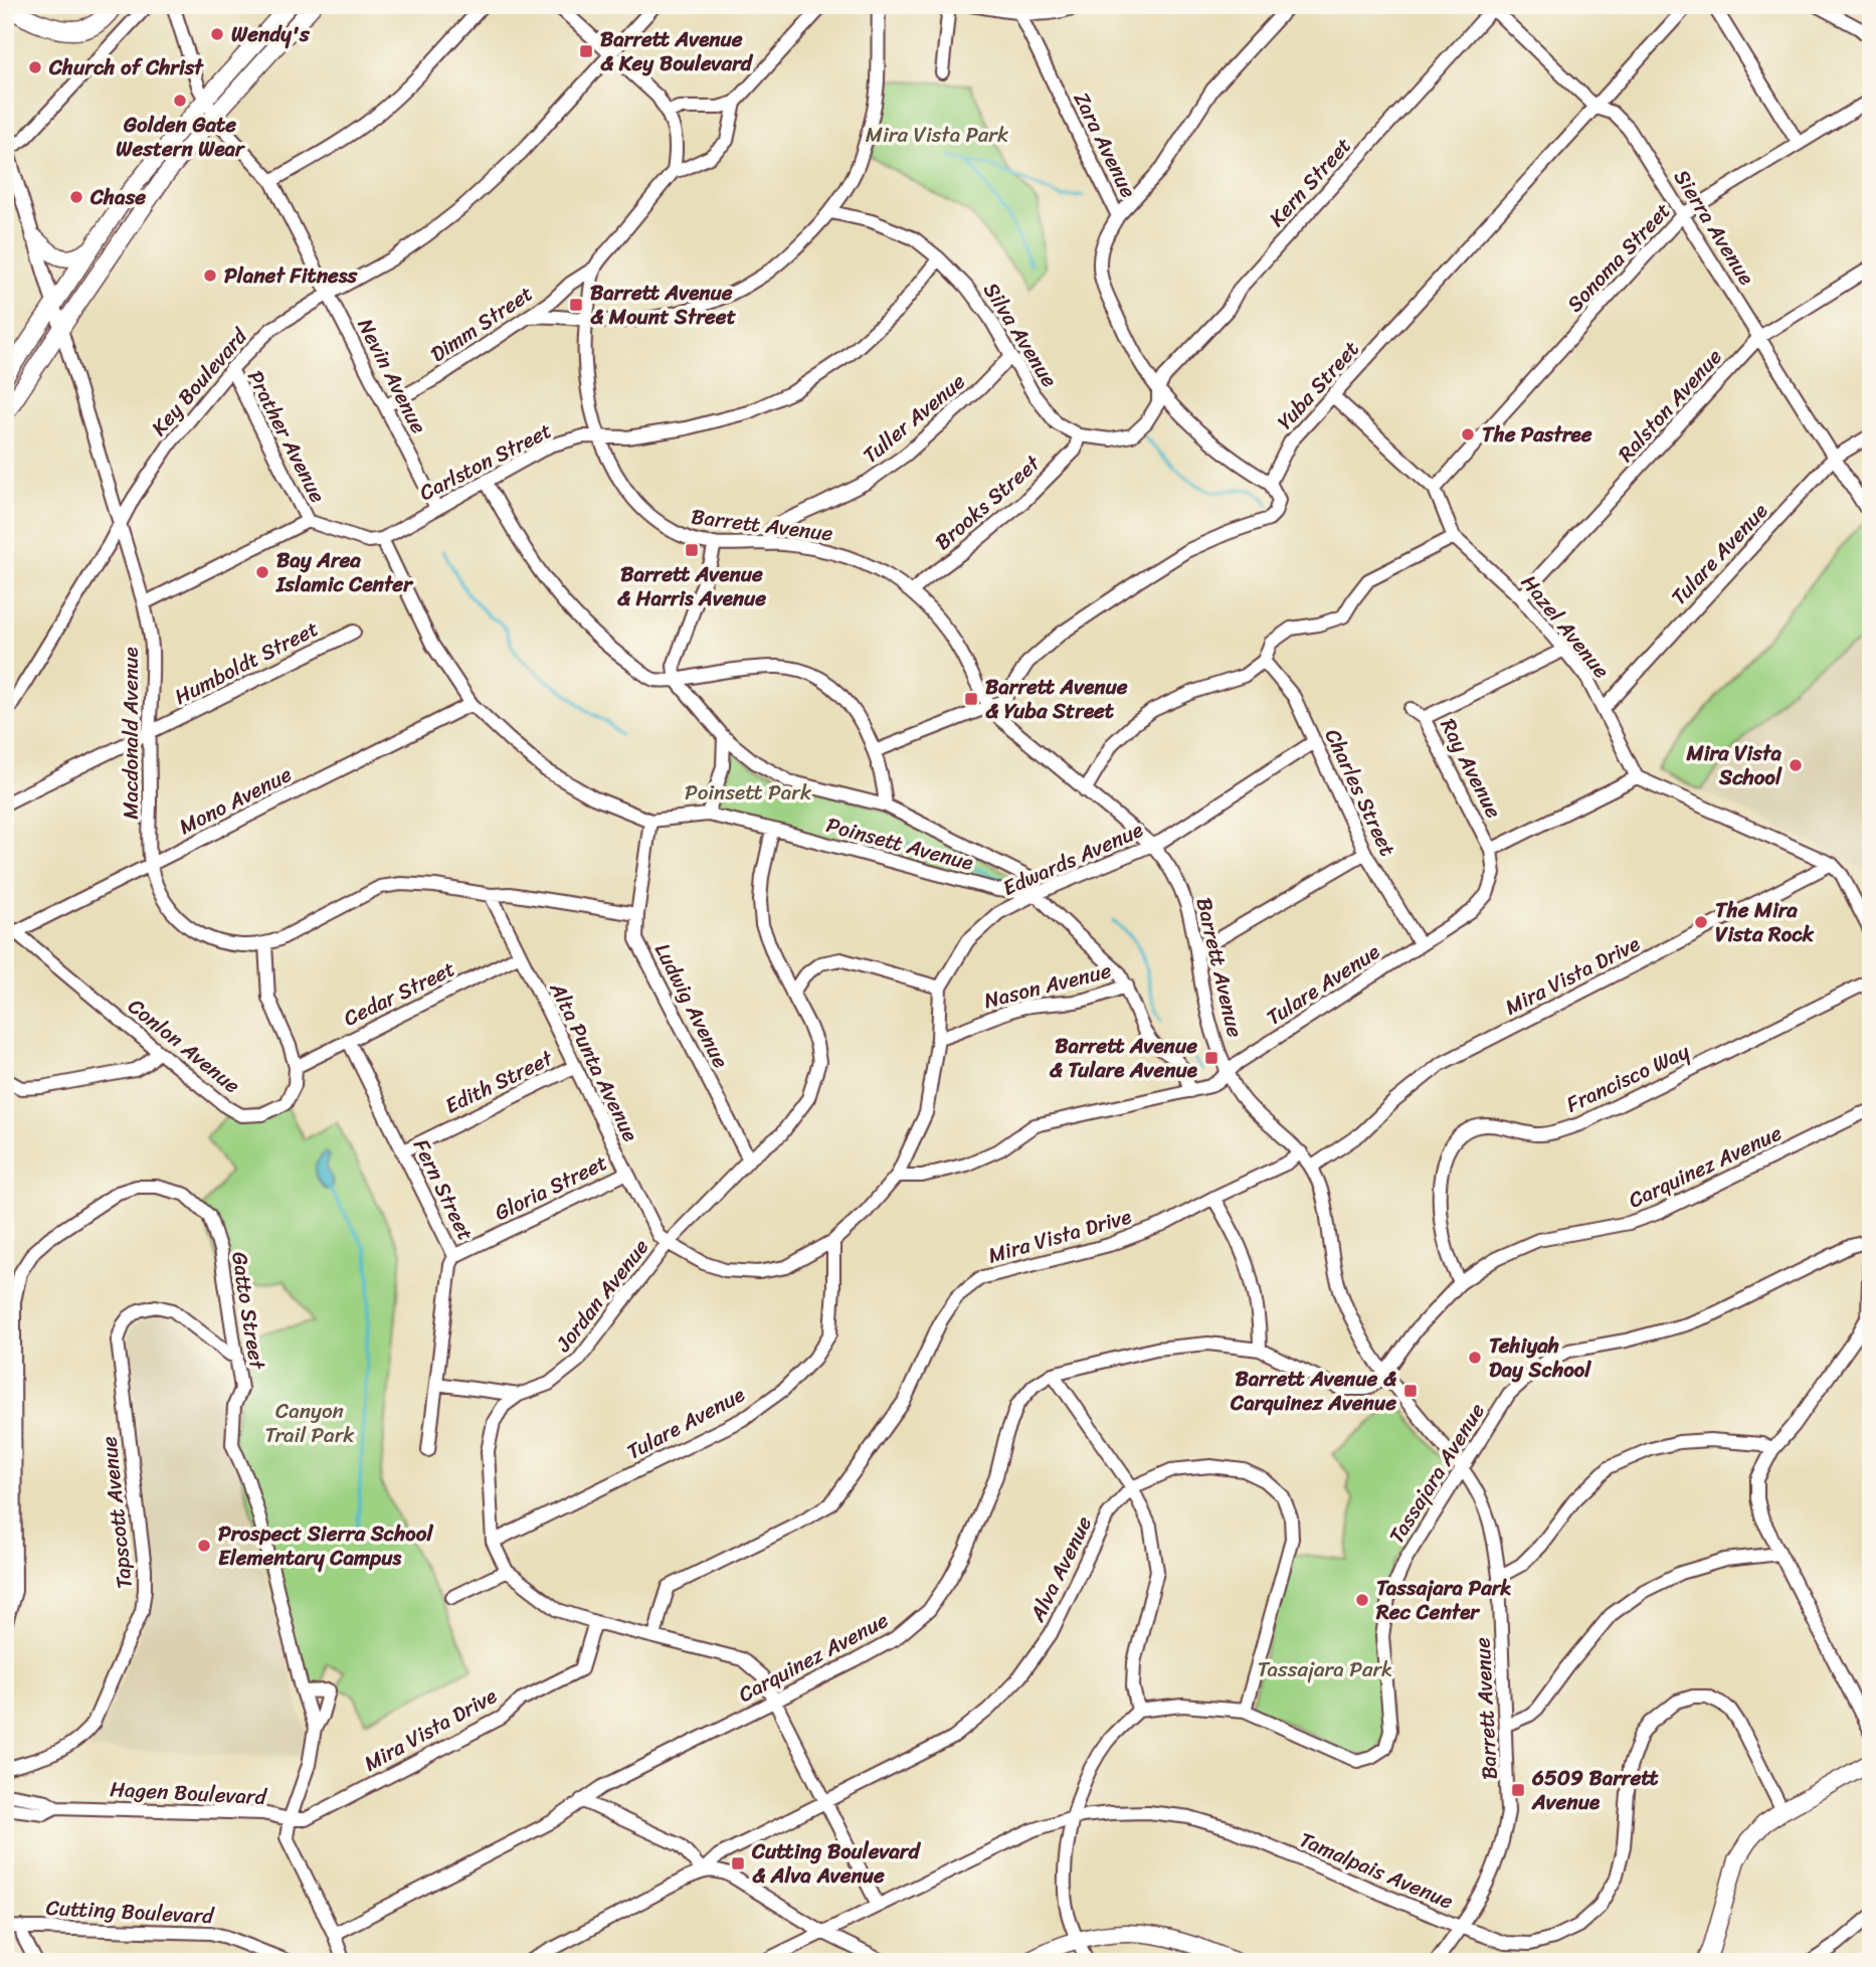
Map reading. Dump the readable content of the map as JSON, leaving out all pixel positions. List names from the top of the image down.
{
  "streets": {
    "street": [
      "Zara Avenue",
      "Kern Street",
      "Sierra Avenue",
      "Sonoma Street",
      "Dimm Street",
      "Silva Avenue",
      "Nevin Avenue",
      "Key Boulevard",
      "Yuba Street",
      "Ralston Avenue",
      "Tuller Avenue",
      "Prather Avenue",
      "Carlston Street",
      "Brooks Street",
      "Barrett Avenue",
      "Tulare Avenue",
      "Hazel Avenue",
      "Humboldt Street",
      "Macdonald Avenue",
      "Ray Avenue",
      "Charles Street",
      "Mono Avenue",
      "Poinsett Avenue",
      "Edwards Avenue",
      "Mira Vista Drive",
      "Nason Avenue",
      "Cedar Street",
      "Ludwig Avenue",
      "Conlon Avenue",
      "Alta Punta Avenue",
      "Francisco Way",
      "Edith Street",
      "Carquinez Avenue",
      "Gloria Street",
      "Fern Street",
      "Jordan Avenue",
      "Gatto Street",
      "Tassajara Avenue",
      "Tapscott Avenue",
      "Alva Avenue",
      "Hagen Boulevard",
      "Tamalpais Avenue",
      "Cutting Boulevard"
    ]
  },
  "crossings": [
    ["Zara Avenue", "Kern Street"],
    ["Zara Avenue", "Silva Avenue"],
    ["Zara Avenue", "Yuba Street"],
    ["Kern Street", "Sierra Avenue"],
    ["Kern Street", "Silva Avenue"],
    ["Sierra Avenue", "Sonoma Street"],
    ["Sierra Avenue", "Yuba Street"],
    ["Sierra Avenue", "Ralston Avenue"],
    ["Sierra Avenue", "Tulare Avenue"],
    ["Sonoma Street", "Hazel Avenue"],
    ["Dimm Street", "Nevin Avenue"],
    ["Dimm Street", "Barrett Avenue"],
    ["Silva Avenue", "Tuller Avenue"],
    ["Silva Avenue", "Carlston Street"],
    ["Silva Avenue", "Brooks Street"],
    ["Nevin Avenue", "Key Boulevard"],
    ["Nevin Avenue", "Carlston Street"],
    ["Key Boulevard", "Prather Avenue"],
    ["Key Boulevard", "Macdonald Avenue"],
    ["Yuba Street", "Hazel Avenue"],
    ["Ralston Avenue", "Hazel Avenue"],
    ["Tuller Avenue", "Barrett Avenue"],
    ["Carlston Street", "Barrett Avenue"],
    ["Carlston Street", "Poinsett Avenue"],
    ["Brooks Street", "Barrett Avenue"],
    ["Barrett Avenue", "Tulare Avenue"],
    ["Barrett Avenue", "Edwards Avenue"],
    ["Barrett Avenue", "Mira Vista Drive"],
    ["Barrett Avenue", "Carquinez Avenue"],
    ["Barrett Avenue", "Tassajara Avenue"],
    ["Barrett Avenue", "Tamalpais Avenue"],
    ["Tulare Avenue", "Hazel Avenue"],
    ["Tulare Avenue", "Ray Avenue"],
    ["Tulare Avenue", "Charles Street"],
    ["Tulare Avenue", "Edwards Avenue"],
    ["Tulare Avenue", "Jordan Avenue"],
    ["Humboldt Street", "Macdonald Avenue"],
    ["Macdonald Avenue", "Mono Avenue"],
    ["Macdonald Avenue", "Alta Punta Avenue"],
    ["Charles Street", "Edwards Avenue"],
    ["Mono Avenue", "Poinsett Avenue"],
    ["Mono Avenue", "Conlon Avenue"],
    ["Poinsett Avenue", "Edwards Avenue"],
    ["Poinsett Avenue", "Ludwig Avenue"],
    ["Poinsett Avenue", "Jordan Avenue"],
    ["Edwards Avenue", "Nason Avenue"],
    ["Edwards Avenue", "Alta Punta Avenue"],
    ["Edwards Avenue", "Jordan Avenue"],
    ["Mira Vista Drive", "Jordan Avenue"],
    ["Mira Vista Drive", "Hagen Boulevard"],
    ["Cedar Street", "Conlon Avenue"],
    ["Cedar Street", "Alta Punta Avenue"],
    ["Cedar Street", "Fern Street"],
    ["Ludwig Avenue", "Jordan Avenue"],
    ["Alta Punta Avenue", "Edith Street"],
    ["Alta Punta Avenue", "Gloria Street"],
    ["Alta Punta Avenue", "Jordan Avenue"],
    ["Francisco Way", "Carquinez Avenue"],
    ["Edith Street", "Fern Street"],
    ["Carquinez Avenue", "Jordan Avenue"],
    ["Carquinez Avenue", "Hagen Boulevard"],
    ["Gloria Street", "Fern Street"],
    ["Jordan Avenue", "Alva Avenue"],
    ["Jordan Avenue", "Tamalpais Avenue"],
    ["Gatto Street", "Tapscott Avenue"],
    ["Tassajara Avenue", "Alva Avenue"]
  ],
  "parks": [
    "Mira Vista Park",
    "Poinsett Park",
    "Canyon Trail Park",
    "Tassajara Park"
  ],
  "places": {
    "other": [
      "Wendy's",
      "Church of Christ",
      "Golden Gate Western Wear",
      "Chase",
      "Planet Fitness",
      "The Pastree",
      "Bay Area Islamic Center",
      "Mira Vista School",
      "The Mira Vista Rock",
      "Tehiyah Day School",
      "Prospect Sierra School Elementary Campus",
      "Tassajara Park Rec Center"
    ],
    "transit": [
      "Barrett Avenue & Key Boulevard",
      "Barrett Avenue & Mount Street",
      "Barrett Avenue & Harris Avenue",
      "Barrett Avenue & Yuba Street",
      "Barrett Avenue & Tulare Avenue",
      "Barrett Avenue & Carquinez Avenue",
      "6509 Barrett Avenue",
      "Cutting Boulevard & Alva Avenue"
    ]
  }
}
